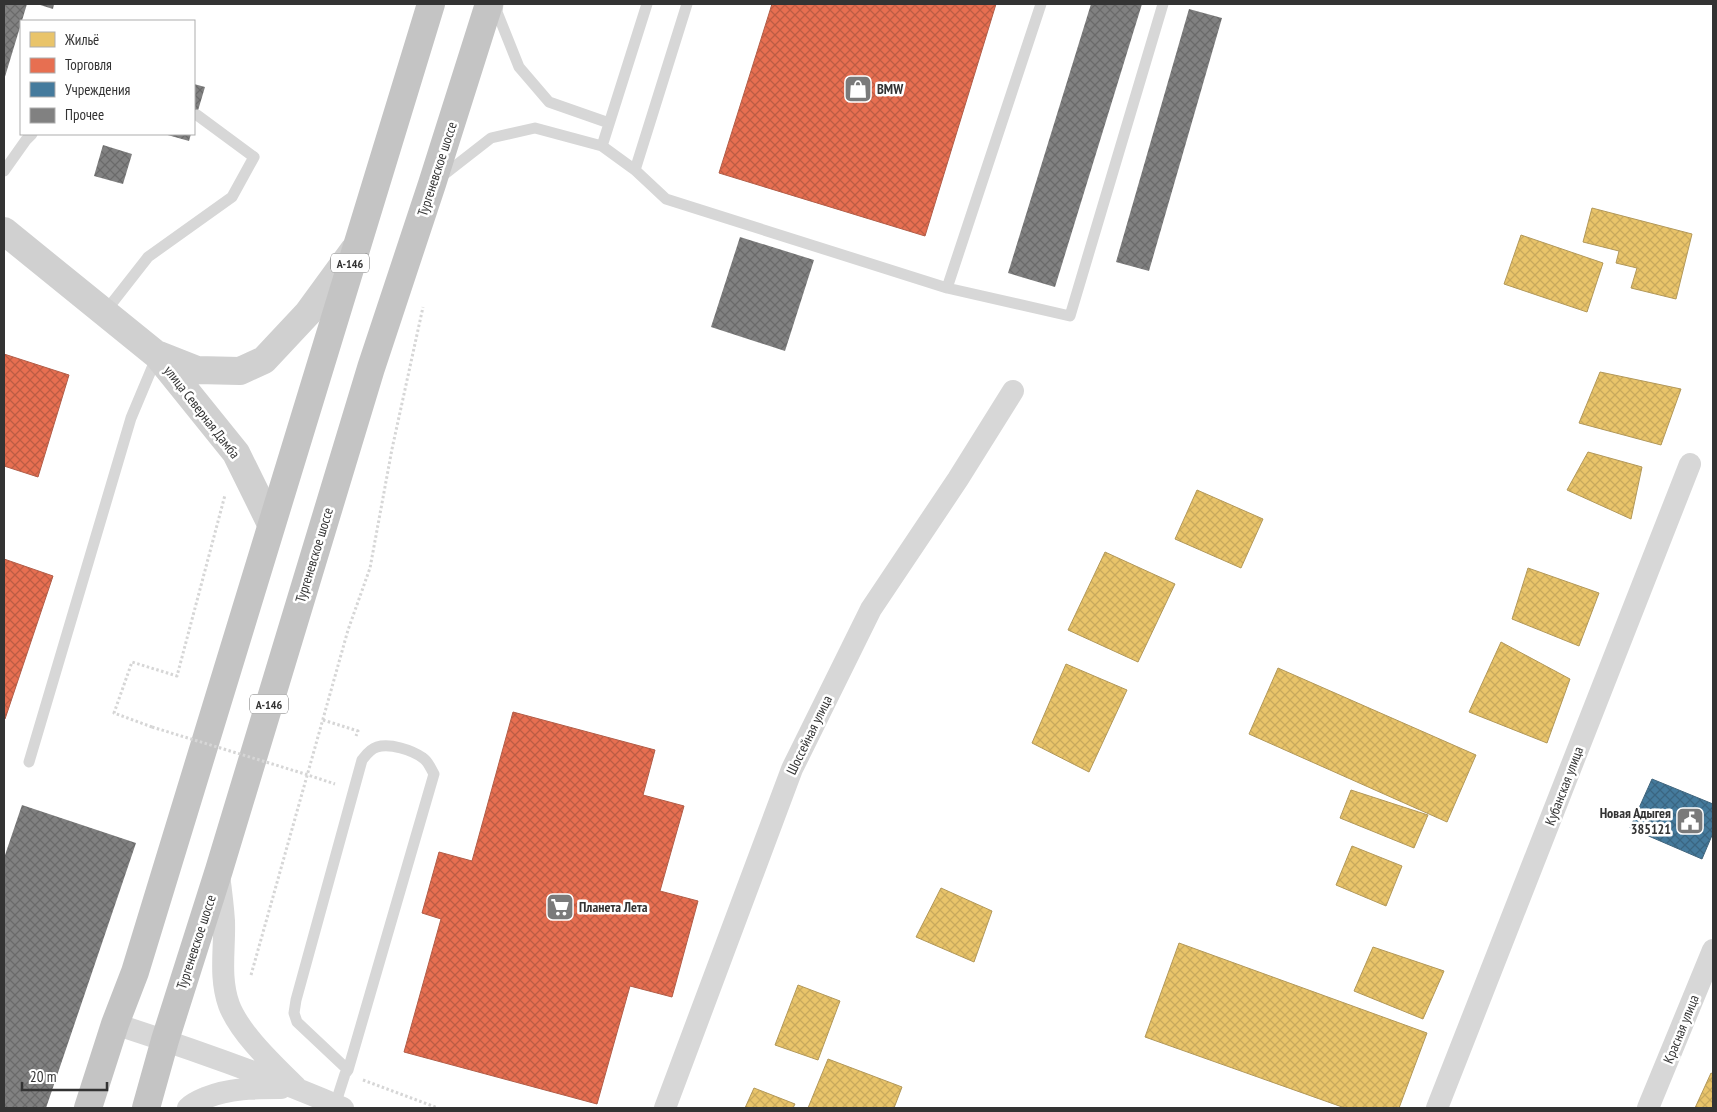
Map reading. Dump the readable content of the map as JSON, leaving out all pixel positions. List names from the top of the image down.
{
  "streets": {
    "highway": ["Тургеневское шоссе", "А-146"],
    "street": [
      "улица Северная Дамба",
      "Шоссейная улица",
      "Кубанская улица",
      "Красная улица"
    ]
  },
  "crossings": [
    ["А-146", "улица Северная Дамба"]
  ],
  "places": {
    "shop": ["BMW"],
    "public building": ["Новая Адыгея 385121"],
    "supermarket": ["Планета Лета"]
  },
  "legend": [
    "Жильё",
    "Торговля",
    "Учреждения",
    "Прочее"
  ],
  "scale_bar": "20 m"
}
